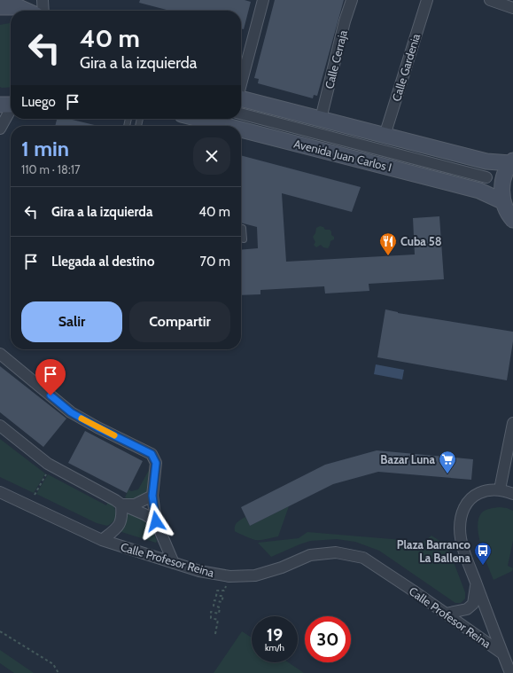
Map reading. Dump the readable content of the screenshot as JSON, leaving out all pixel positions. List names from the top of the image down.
{
  "streets": {
    "street": [
      "Calle Cerraja",
      "Calle Gardenia",
      "Avenida Juan Carlos I",
      "Calle Profesor Reina"
    ]
  },
  "places": {
    "restaurant": ["Cuba 58"],
    "supermarket": ["Bazar Luna"],
    "bus stop": ["Plaza Barranco La Ballena"]
  },
  "page": {
    "turn": ["40 m", "Gira a la izquierda"],
    "then": "Luego",
    "heading": ["1 min", "110 m · 18:17"],
    "list": [
      {
        "name": "Gira a la izquierda",
        "value": "40 m"
      },
      {
        "name": "Llegada al destino",
        "value": "70 m"
      }
    ],
    "buttons": ["Salir", "Compartir"],
    "speed": "19 km/h",
    "limit": "30"
  }
}
